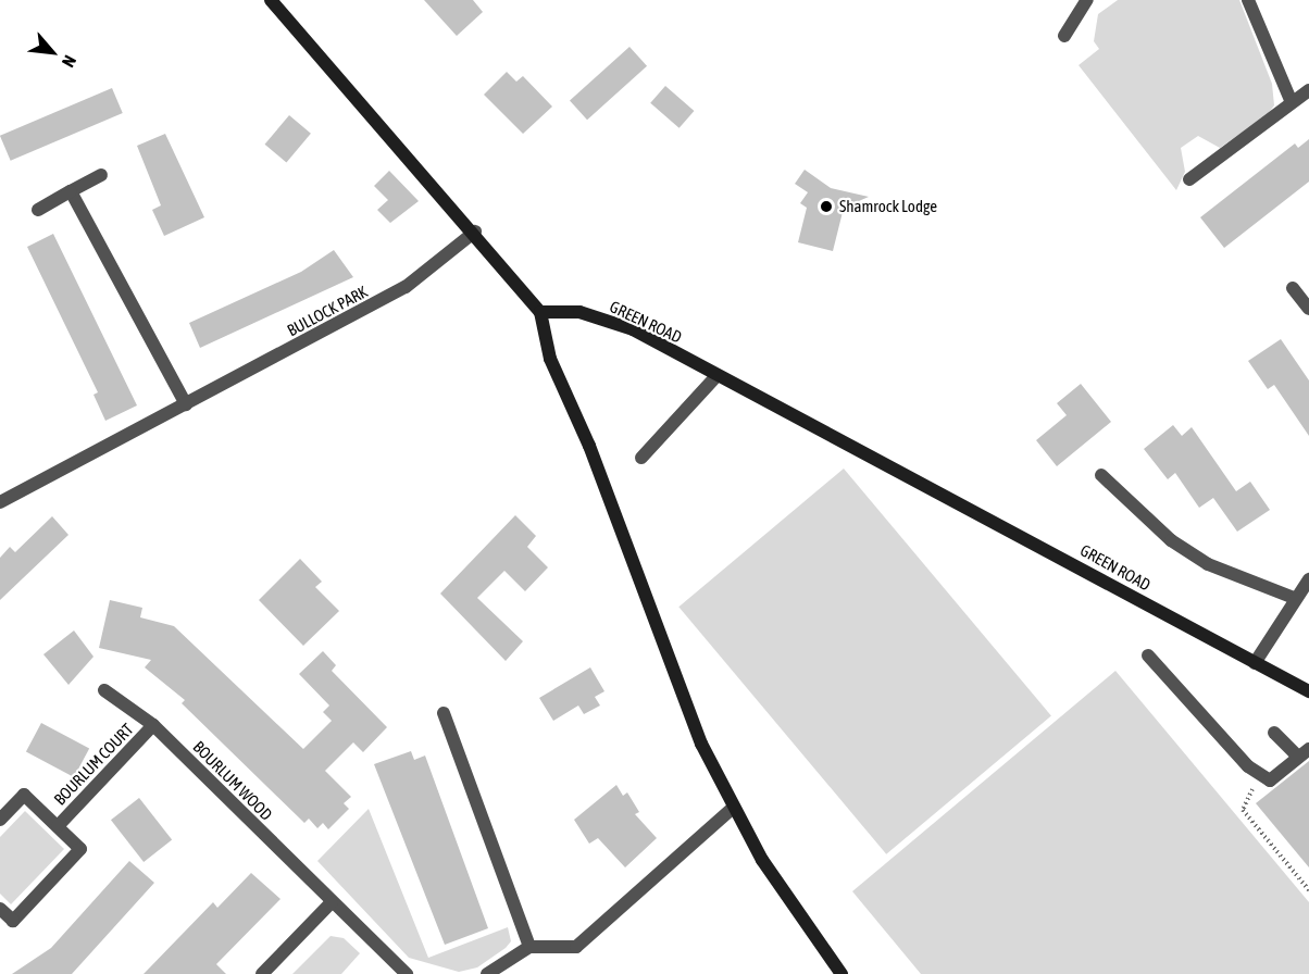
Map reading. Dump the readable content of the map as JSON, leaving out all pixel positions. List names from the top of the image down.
{
  "streets": {
    "street": [
      "BULLOCK PARK",
      "GREEN ROAD",
      "BOURLUM COURT",
      "BOURLUM WOOD"
    ]
  },
  "crossings": [
    ["BOURLUM COURT", "BOURLUM WOOD"]
  ],
  "places": ["Shamrock Lodge"],
  "north": "bottom right"
}
